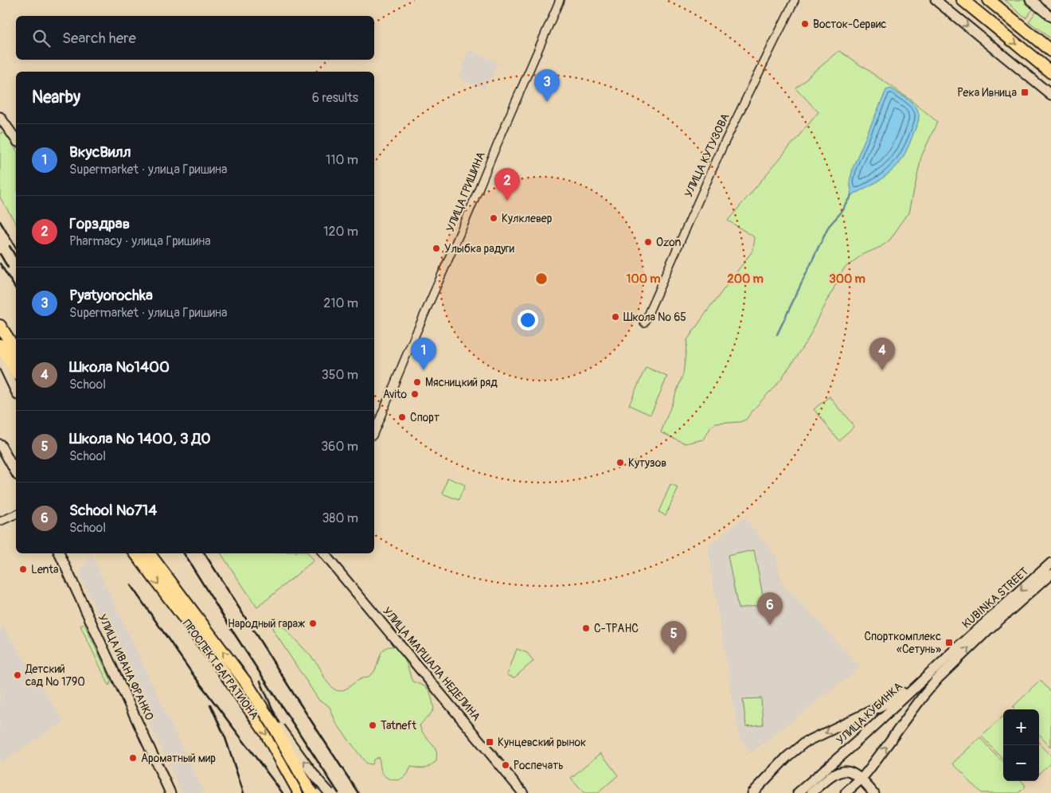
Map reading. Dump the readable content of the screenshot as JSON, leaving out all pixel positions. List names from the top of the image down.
{
  "streets": {
    "main road": ["ПРОСПЕКТ БАГРАТИОНА"],
    "street": [
      "УЛИЦА КУТУЗОВА",
      "УЛИЦА ГРИШИНА",
      "УЛИЦА МАРШАЛА НЕДЕЛИНА",
      "УЛИЦА ИВАНА ФРАНКО",
      "УЛИЦА КУБИНКА"
    ]
  },
  "places": {
    "other": [
      "Восток-Сервис",
      "Кулклевер",
      "Ozon",
      "Улыбка радуги",
      "Школа № 65",
      "Мясницкий ряд",
      "Avito",
      "Спорт",
      "Кутузов",
      "Lenta",
      "Народный гараж",
      "С-ТРАНС",
      "Детский сад № 1790",
      "Tatneft",
      "Ароматный мир",
      "Роспечать"
    ],
    "transit": ["Река Ивница", "Спорткомплекс «Сетунь»", "Кунцевский рынок"]
  },
  "page": {
    "search": "Search here",
    "pins": [
      "3",
      "2",
      "1",
      "4",
      "6",
      "5"
    ],
    "heading": ["Nearby", "6 results"],
    "list": [
      {
        "mark": "1",
        "name": "ВкусВилл",
        "note": "Supermarket · улица Гришина",
        "value": "110 m"
      },
      {
        "mark": "2",
        "name": "Горздрав",
        "note": "Pharmacy · улица Гришина",
        "value": "120 m"
      },
      {
        "mark": "3",
        "name": "Pyatyorochka",
        "note": "Supermarket · улица Гришина",
        "value": "210 m"
      },
      {
        "mark": "4",
        "name": "Школа №1400",
        "note": "School",
        "value": "350 m"
      },
      {
        "mark": "5",
        "name": "Школа № 1400, 3 ДО",
        "note": "School",
        "value": "360 m"
      },
      {
        "mark": "6",
        "name": "School №714",
        "note": "School",
        "value": "380 m"
      }
    ],
    "map_buttons": ["+", "−"]
  },
  "rings": ["100 m", "200 m", "300 m"]
}
